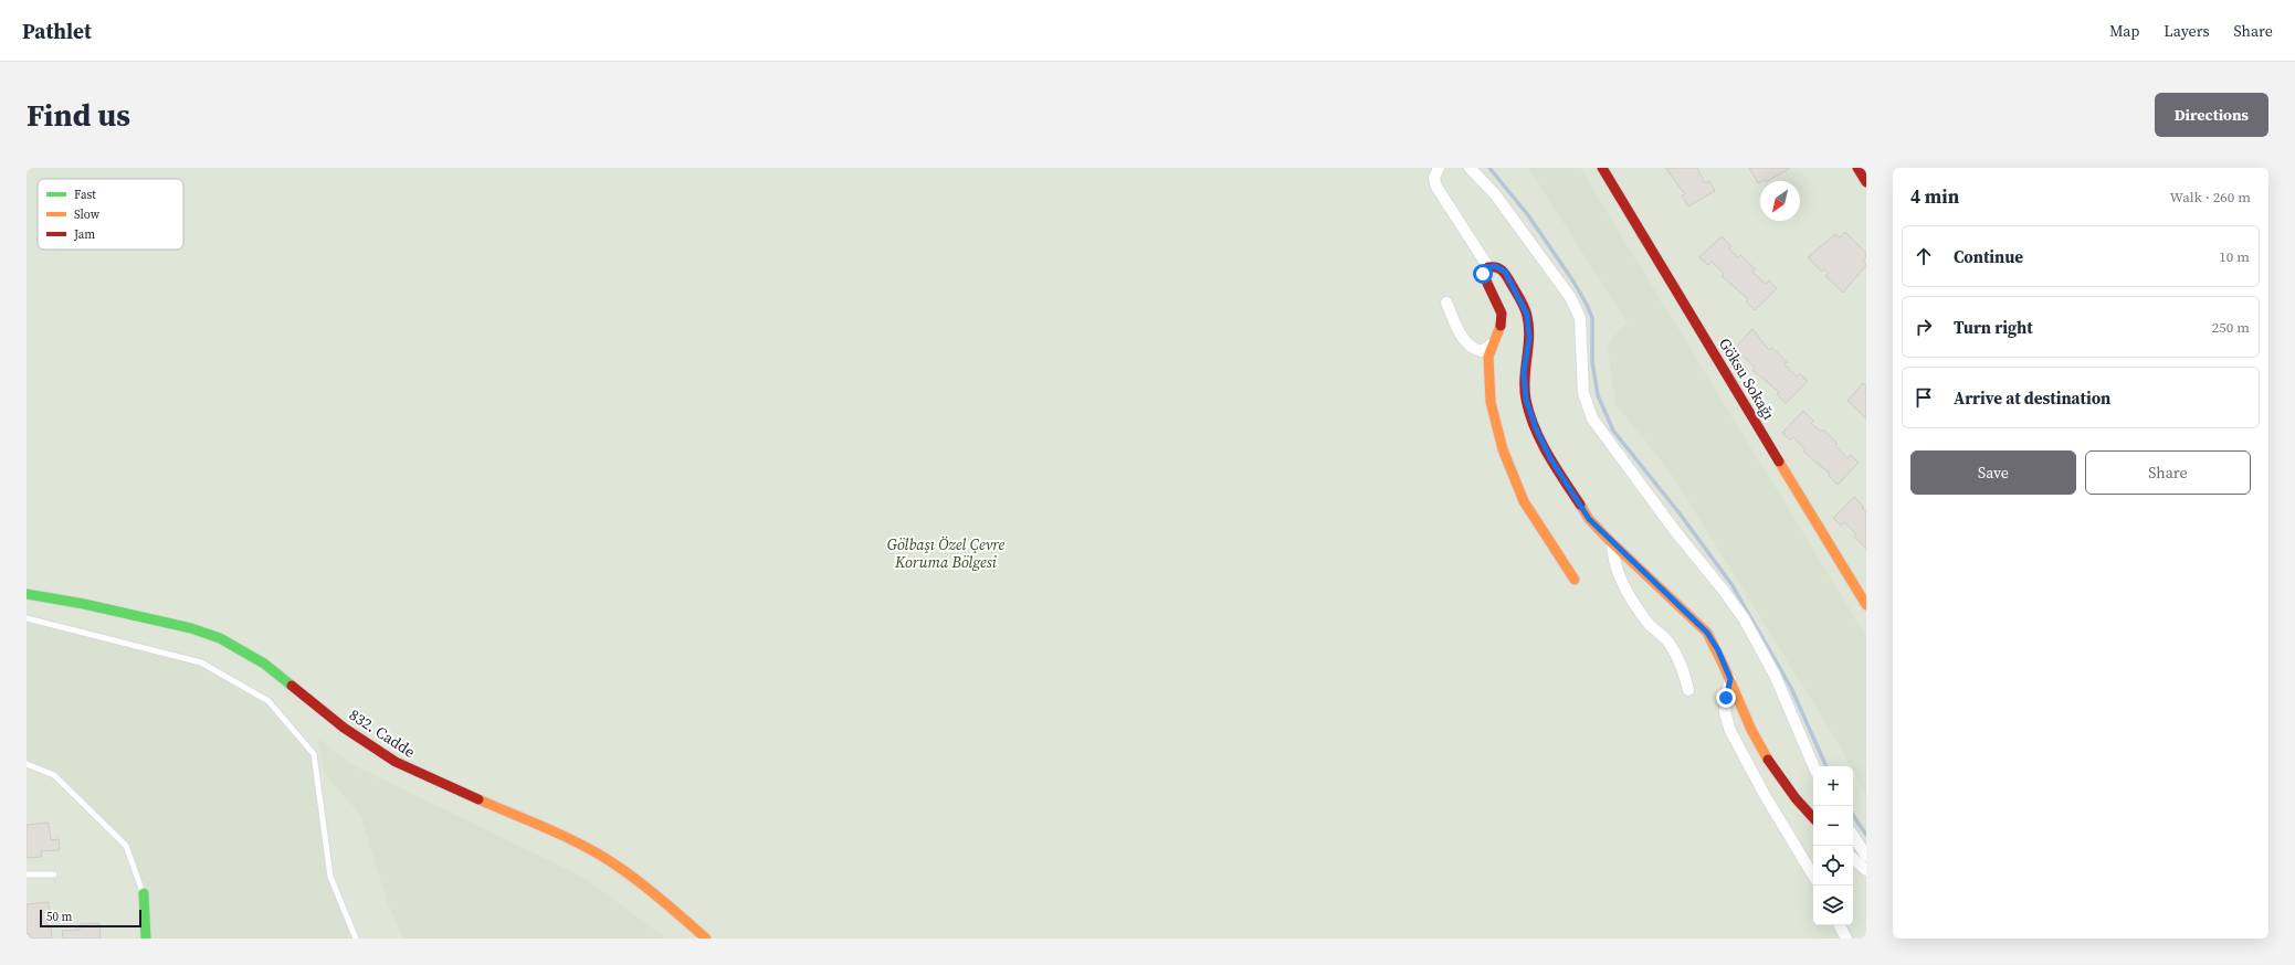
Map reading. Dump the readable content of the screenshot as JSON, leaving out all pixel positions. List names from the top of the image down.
{
  "streets": {
    "street": ["Göksu Sokağı", "832. Cadde"]
  },
  "parks": ["Gölbaşı Özel Çevre Koruma Bölgesi"],
  "legend": ["Fast", "Slow", "Jam"],
  "scale_bar": "50 m",
  "north": "bottom left",
  "page": {
    "header": "Pathlet",
    "nav": ["Map", "Layers", "Share"],
    "buttons": [
      "Directions",
      ["Save", "Share"]
    ],
    "title": "Find us",
    "heading": ["4 min", "Walk · 260 m"],
    "list": [
      ["Continue", "10 m"],
      ["Turn right", "250 m"],
      "Arrive at destination"
    ],
    "map_buttons": ["+", "−"],
    "scale": "50 m"
  }
}
